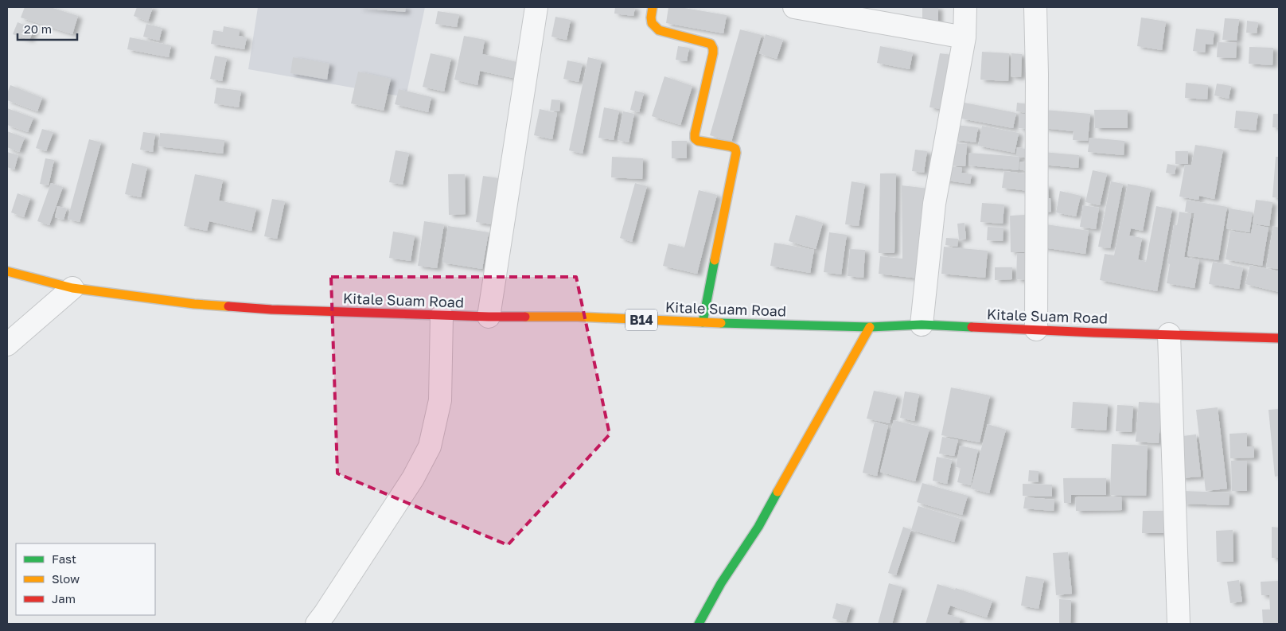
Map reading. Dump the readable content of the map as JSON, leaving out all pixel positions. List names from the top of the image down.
{
  "streets": {
    "main road": ["Kitale Suam Road", "B14"]
  },
  "legend": ["Fast", "Slow", "Jam"],
  "scale_bar": "20 m"
}
